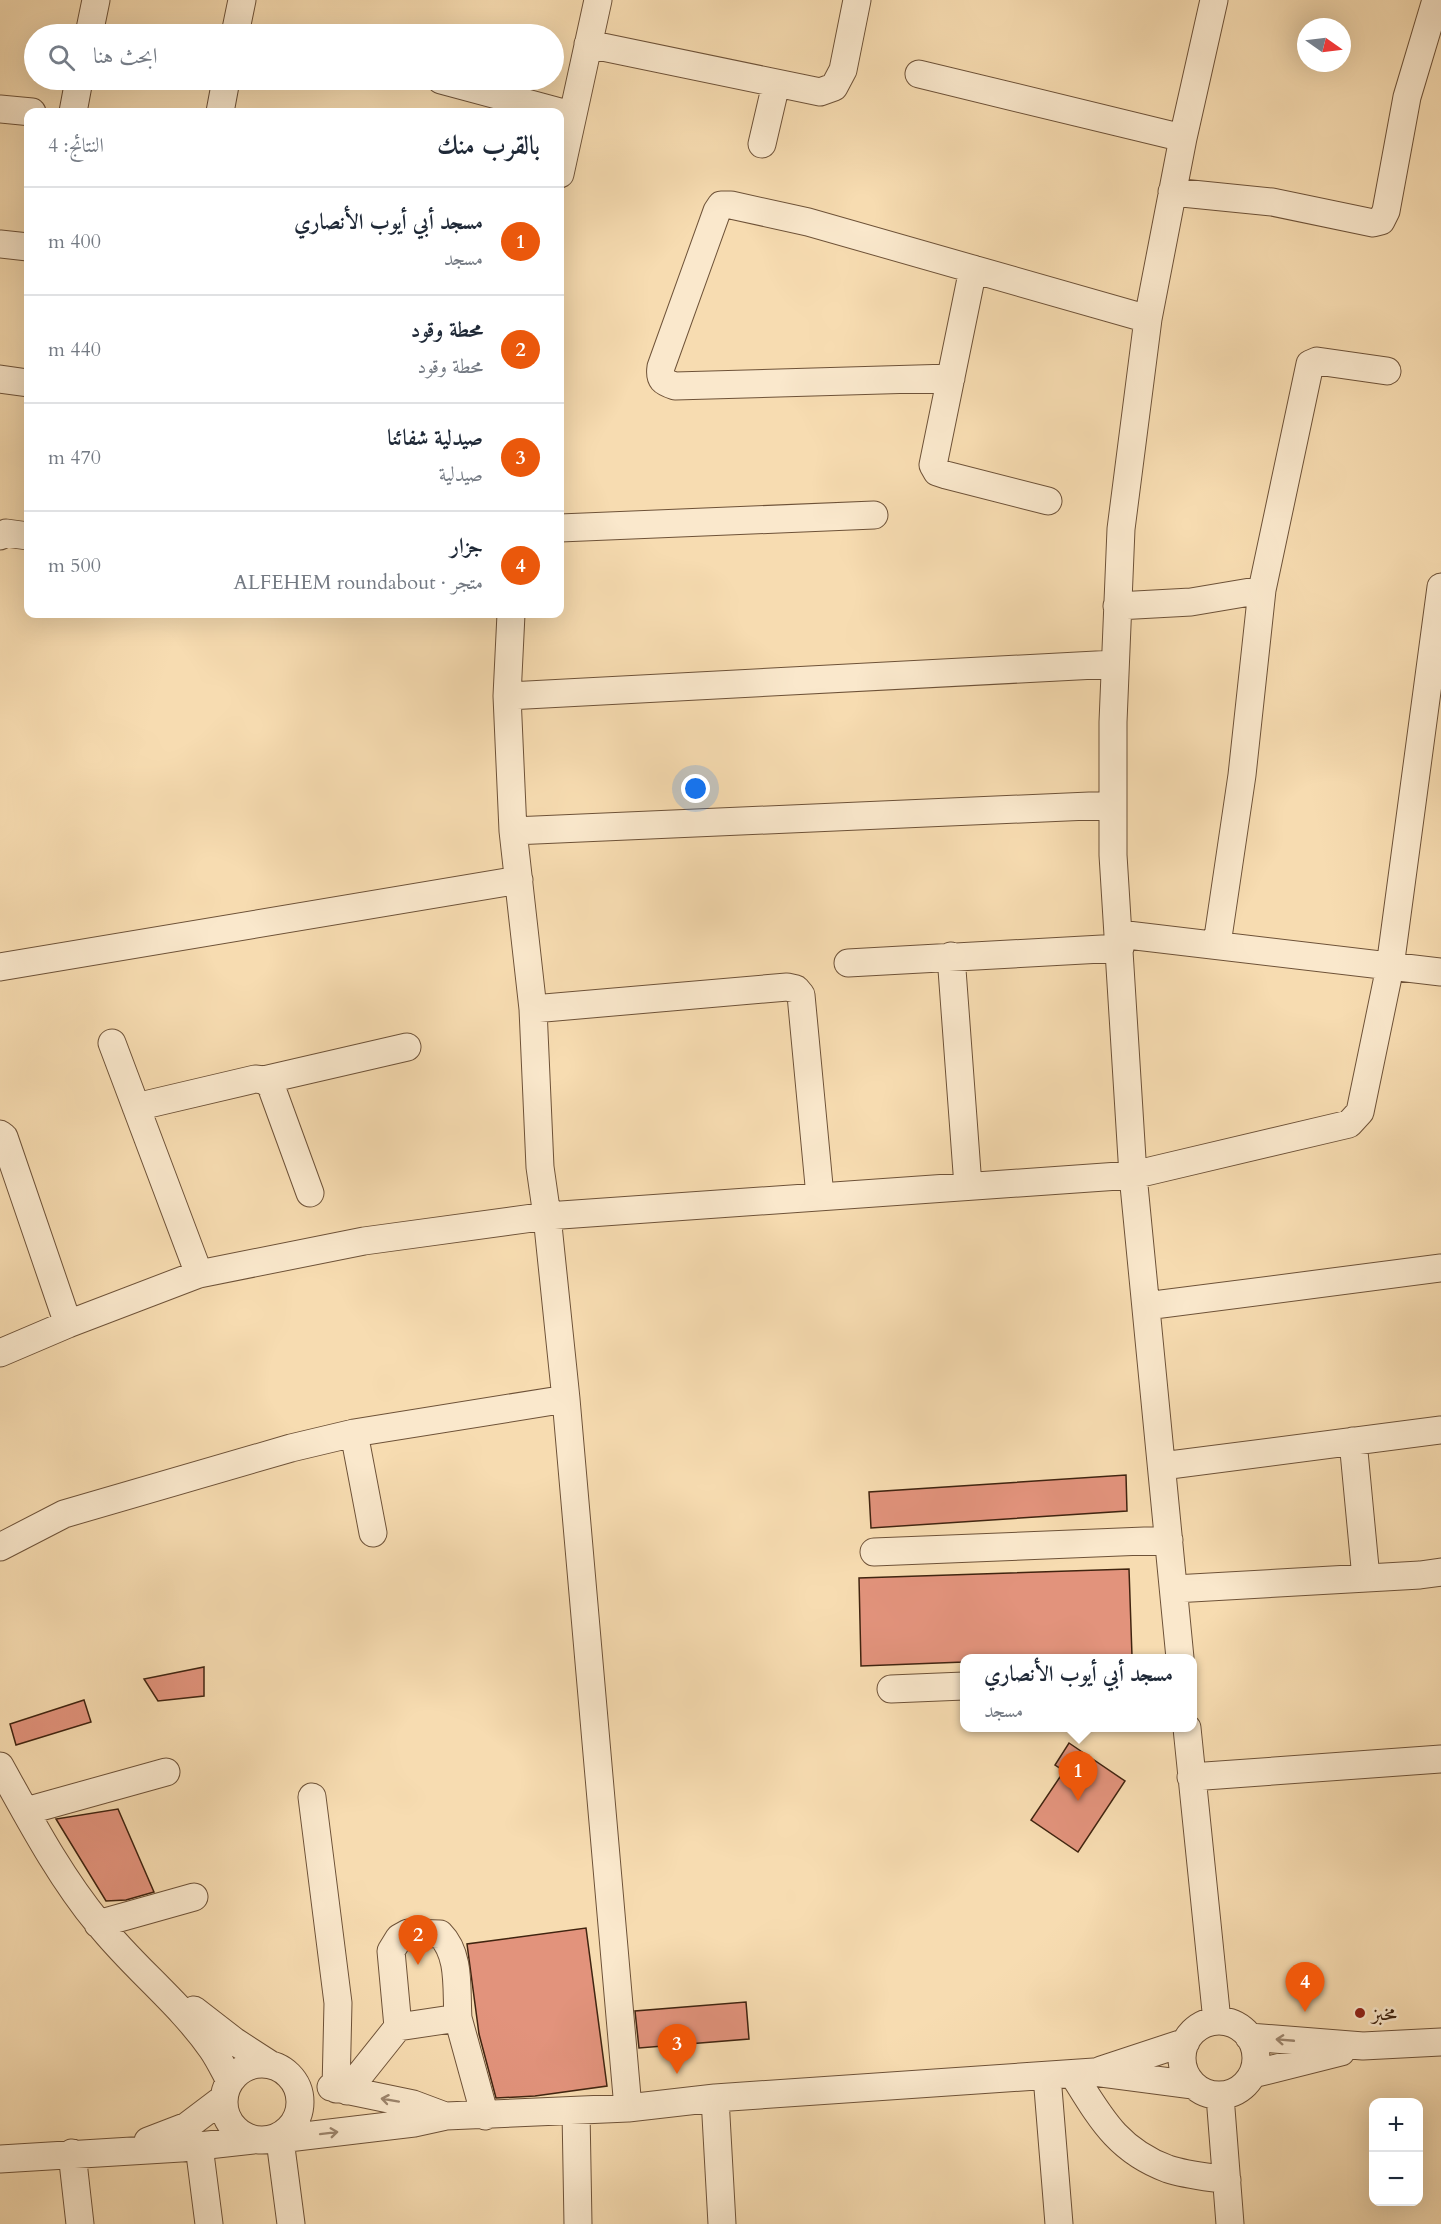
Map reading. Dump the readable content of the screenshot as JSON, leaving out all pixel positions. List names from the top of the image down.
{
  "places": ["مخبز"],
  "north": "right",
  "page": {
    "search": "ابحث هنا",
    "heading": ["بالقرب منك", "النتائج: 4"],
    "list": [
      {
        "mark": "1",
        "name": "مسجد أبي أيوب الأنصاري",
        "note": "مسجد",
        "value": "400 m"
      },
      {
        "mark": "2",
        "name": "محطة وقود",
        "note": "محطة وقود",
        "value": "440 m"
      },
      {
        "mark": "3",
        "name": "صيدلية شفائنا",
        "note": "صيدلية",
        "value": "470 m"
      },
      {
        "mark": "4",
        "name": "جزار",
        "note": "متجر · ALFEHEM roundabout",
        "value": "500 m"
      }
    ],
    "popup": ["مسجد أبي أيوب الأنصاري", "مسجد"],
    "pins": [
      "1",
      "2",
      "4",
      "3"
    ],
    "map_buttons": ["+", "−"]
  }
}
